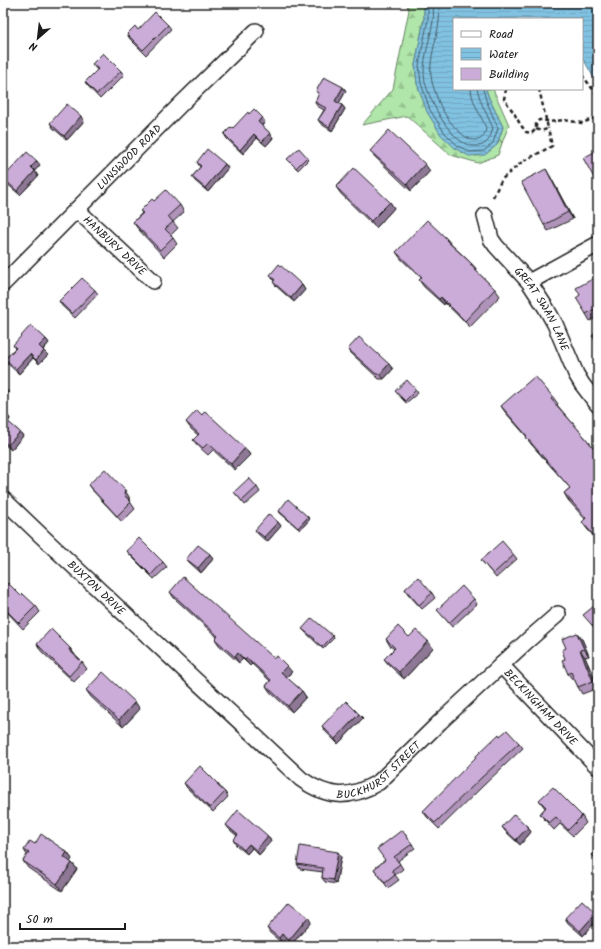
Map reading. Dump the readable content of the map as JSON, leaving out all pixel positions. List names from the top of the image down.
{
  "streets": {
    "street": [
      "LUNSWOOD ROAD",
      "HANBURY DRIVE",
      "GREAT SWAN LANE",
      "BUXTON DRIVE",
      "BECKINGHAM DRIVE",
      "BUCKHURST STREET"
    ]
  },
  "crossings": [
    ["LUNSWOOD ROAD", "HANBURY DRIVE"],
    ["BUXTON DRIVE", "BUCKHURST STREET"],
    ["BECKINGHAM DRIVE", "BUCKHURST STREET"]
  ],
  "legend": ["Road", "Water", "Building"],
  "scale_bar": "50 m",
  "north": "bottom left"
}
